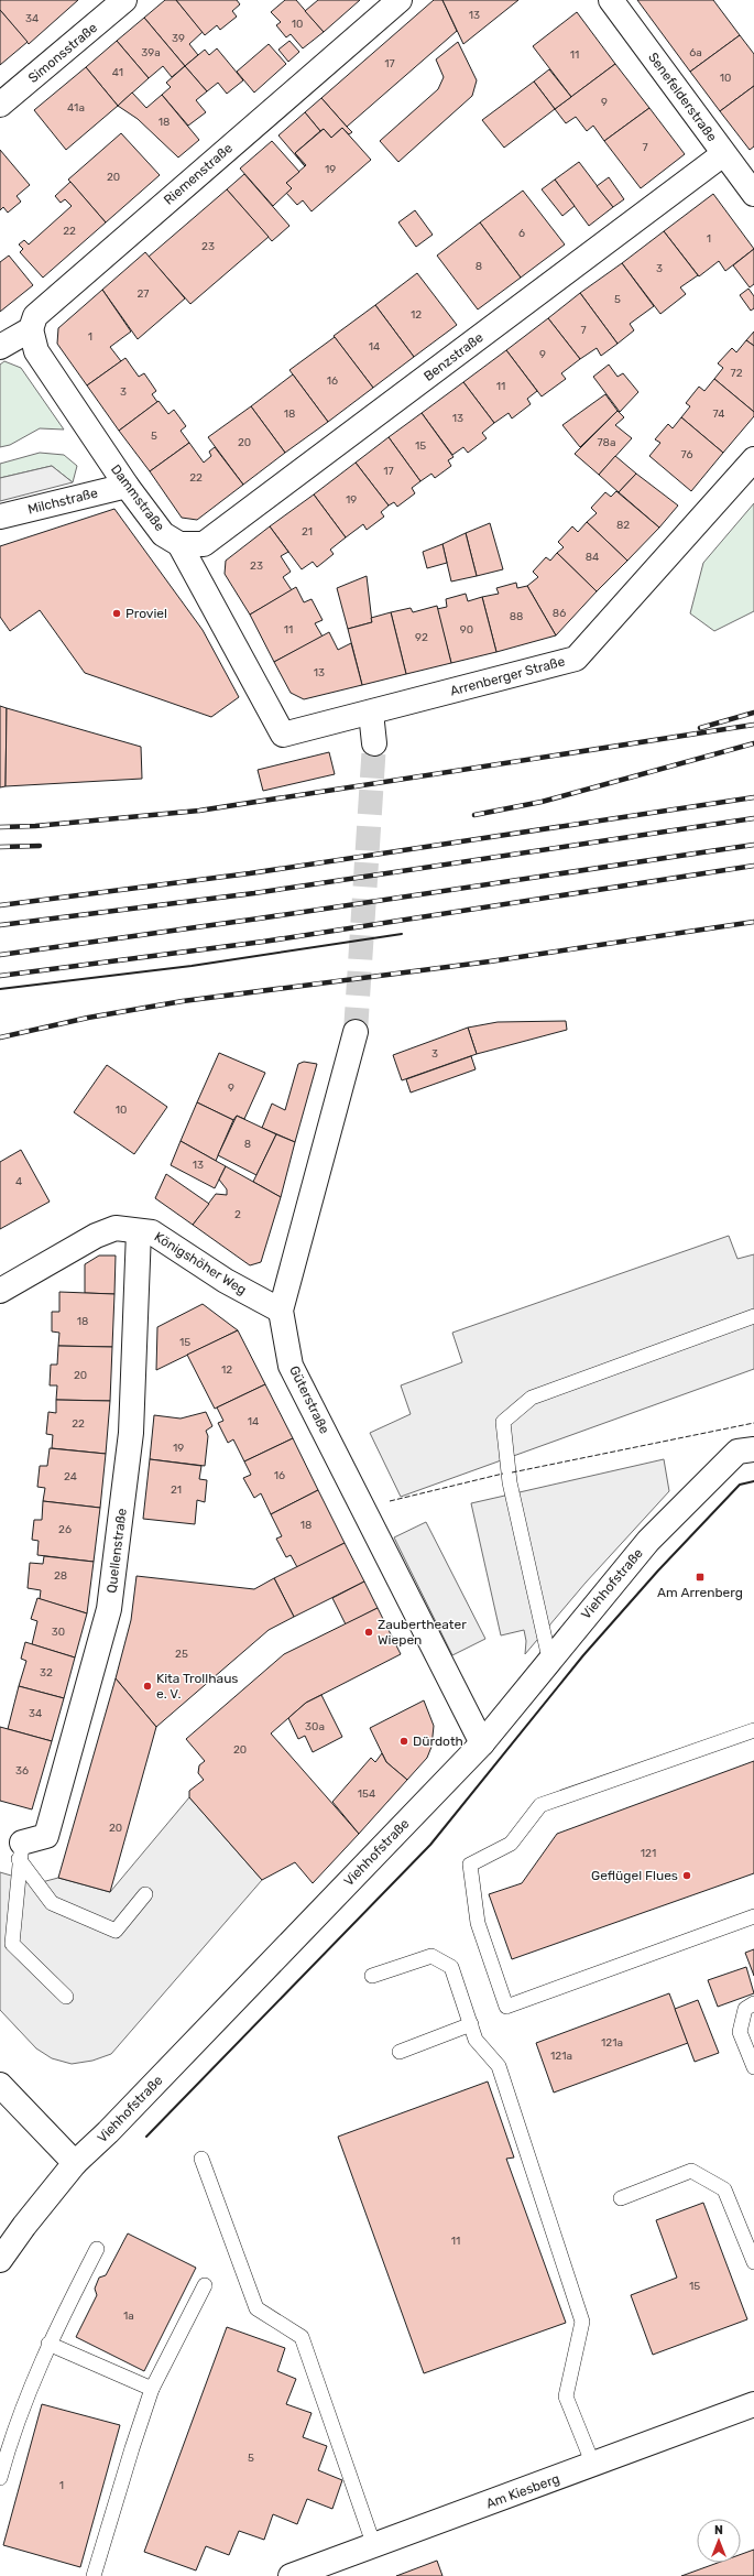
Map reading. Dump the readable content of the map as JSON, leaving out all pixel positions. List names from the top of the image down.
{
  "streets": {
    "street": [
      "Simonsstraße",
      "Senefelderstraße",
      "Riemenstraße",
      "Benzstraße",
      "Dammstraße",
      "Milchstraße",
      "Arrenberger Straße",
      "Königshöher Weg",
      "Güterstraße",
      "Quellenstraße",
      "Viehhofstraße",
      "Am Kiesberg"
    ]
  },
  "crossings": [
    ["Senefelderstraße", "Benzstraße"],
    ["Riemenstraße", "Dammstraße"],
    ["Benzstraße", "Dammstraße"],
    ["Dammstraße", "Milchstraße"],
    ["Dammstraße", "Arrenberger Straße"],
    ["Königshöher Weg", "Güterstraße"],
    ["Königshöher Weg", "Quellenstraße"],
    ["Güterstraße", "Viehhofstraße"]
  ],
  "places": {
    "other": [
      "Proviel",
      "Zaubertheater Wiepen",
      "Kita Trollhaus e. V.",
      "Dürdoth",
      "Geflügel Flues"
    ],
    "transit": ["Am Arrenberg"]
  },
  "house_numbers": [
    "13",
    "34",
    "10",
    "39",
    "39a",
    "6a",
    "11",
    "17",
    "41",
    "10",
    "9",
    "41a",
    "18",
    "7",
    "19",
    "20",
    "22",
    "6",
    "1",
    "23",
    "8",
    "3",
    "27",
    "5",
    "12",
    "7",
    "1",
    "14",
    "9",
    "72",
    "16",
    "11",
    "3",
    "18",
    "74",
    "13",
    "5",
    "20",
    "78a",
    "15",
    "76",
    "17",
    "22",
    "19",
    "82",
    "21",
    "84",
    "23",
    "86",
    "88",
    "11",
    "90",
    "92",
    "13",
    "3",
    "9",
    "10",
    "8",
    "13",
    "4",
    "2",
    "18",
    "15",
    "12",
    "20",
    "14",
    "22",
    "19",
    "16",
    "24",
    "21",
    "18",
    "26",
    "28",
    "30",
    "25",
    "32",
    "34",
    "30a",
    "20",
    "36",
    "154",
    "20",
    "121",
    "121a",
    "121a",
    "11",
    "15",
    "1a",
    "5",
    "1"
  ],
  "north": "top"
}
